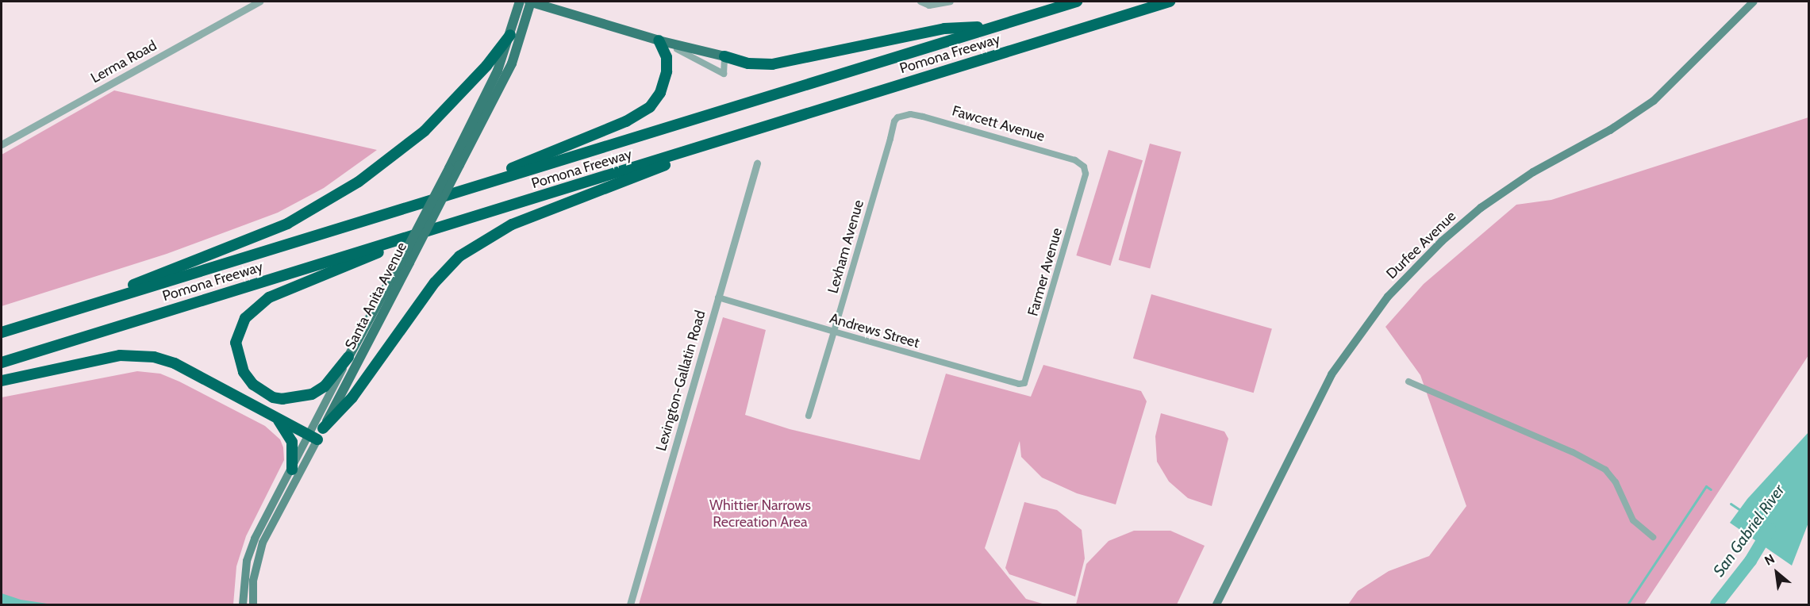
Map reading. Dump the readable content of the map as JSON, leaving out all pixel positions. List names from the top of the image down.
{
  "streets": {
    "highway": ["Pomona Freeway"],
    "main road": ["Durfee Avenue", "Santa Anita Avenue"],
    "street": [
      "Lerma Road",
      "Fawcett Avenue",
      "Lexham Avenue",
      "Farmer Avenue",
      "Andrews Street",
      "Lexington-Gallatin Road"
    ]
  },
  "crossings": [
    ["Fawcett Avenue", "Lexham Avenue"],
    ["Fawcett Avenue", "Farmer Avenue"],
    ["Lexham Avenue", "Andrews Street"],
    ["Farmer Avenue", "Andrews Street"],
    ["Andrews Street", "Lexington-Gallatin Road"]
  ],
  "water": ["San Gabriel River"],
  "parks": ["Whittier Narrows Recreation Area"],
  "north": "top left"
}
